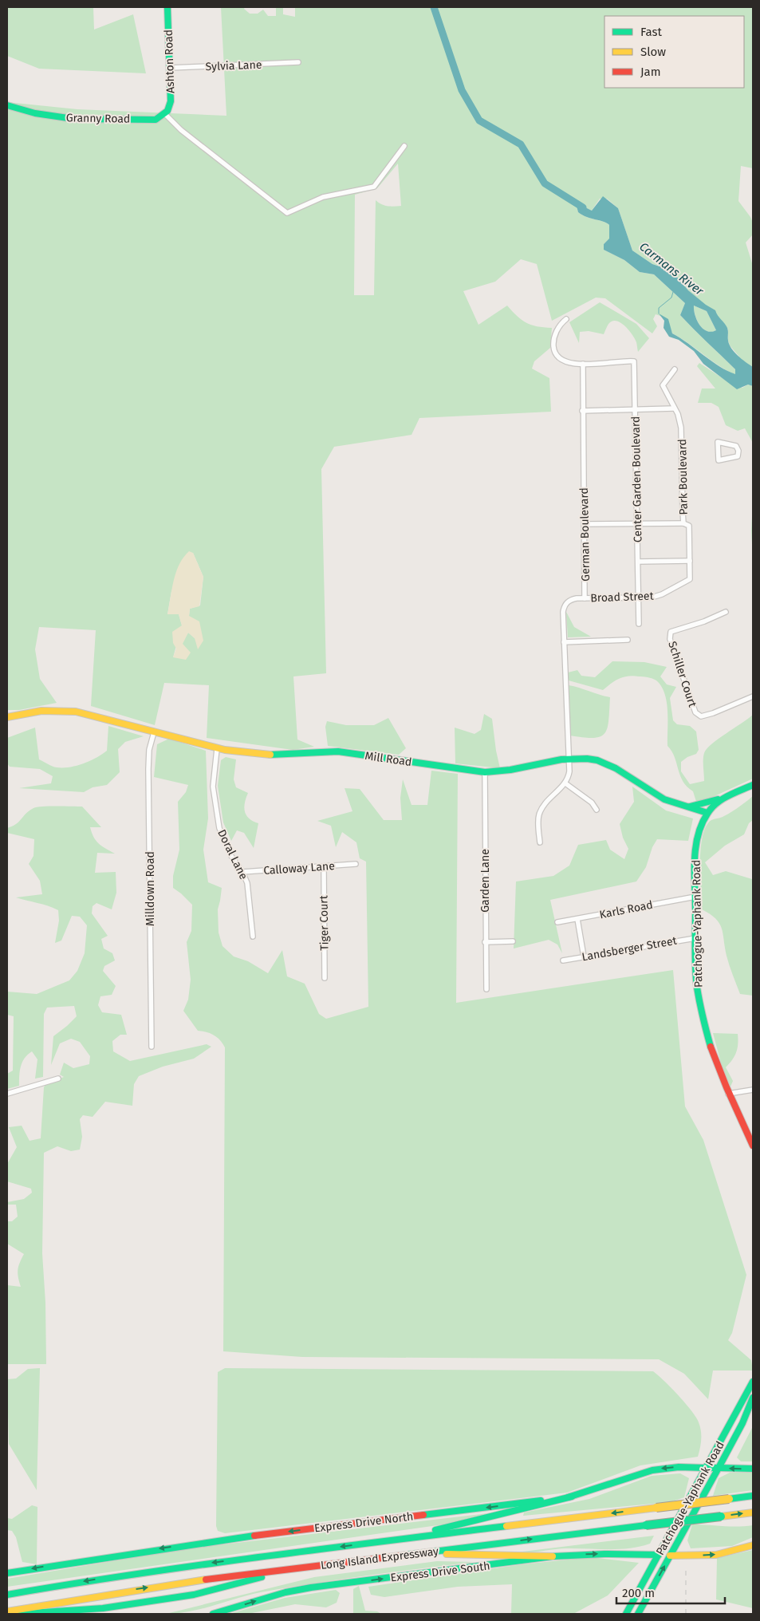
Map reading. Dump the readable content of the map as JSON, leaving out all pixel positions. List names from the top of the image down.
{
  "streets": {
    "main road": [
      "Ashton Road",
      "Granny Road",
      "Mill Road",
      "Patchogue-Yaphank Road",
      "Express Drive North",
      "Long Island Expressway",
      "Express Drive South"
    ],
    "street": [
      "Sylvia Lane",
      "Park Boulevard",
      "Center Garden Boulevard",
      "German Boulevard",
      "Broad Street",
      "Schiller Court",
      "Doral Lane",
      "Calloway Lane",
      "Garden Lane",
      "Milldown Road",
      "Karls Road",
      "Tiger Court",
      "Landsberger Street"
    ]
  },
  "crossings": [
    ["Ashton Road", "Sylvia Lane"],
    ["Ashton Road", "Granny Road"],
    ["Park Boulevard", "Broad Street"],
    ["Center Garden Boulevard", "German Boulevard"],
    ["Center Garden Boulevard", "Broad Street"],
    ["German Boulevard", "Broad Street"],
    ["Mill Road", "Doral Lane"],
    ["Mill Road", "Garden Lane"],
    ["Mill Road", "Milldown Road"],
    ["Mill Road", "Patchogue-Yaphank Road"],
    ["Doral Lane", "Calloway Lane"],
    ["Calloway Lane", "Tiger Court"],
    ["Karls Road", "Patchogue-Yaphank Road"],
    ["Patchogue-Yaphank Road", "Landsberger Street"],
    ["Patchogue-Yaphank Road", "Express Drive North"],
    ["Patchogue-Yaphank Road", "Express Drive South"]
  ],
  "water": ["Carmans River"],
  "legend": ["Fast", "Slow", "Jam"],
  "scale_bar": "200 m"
}
